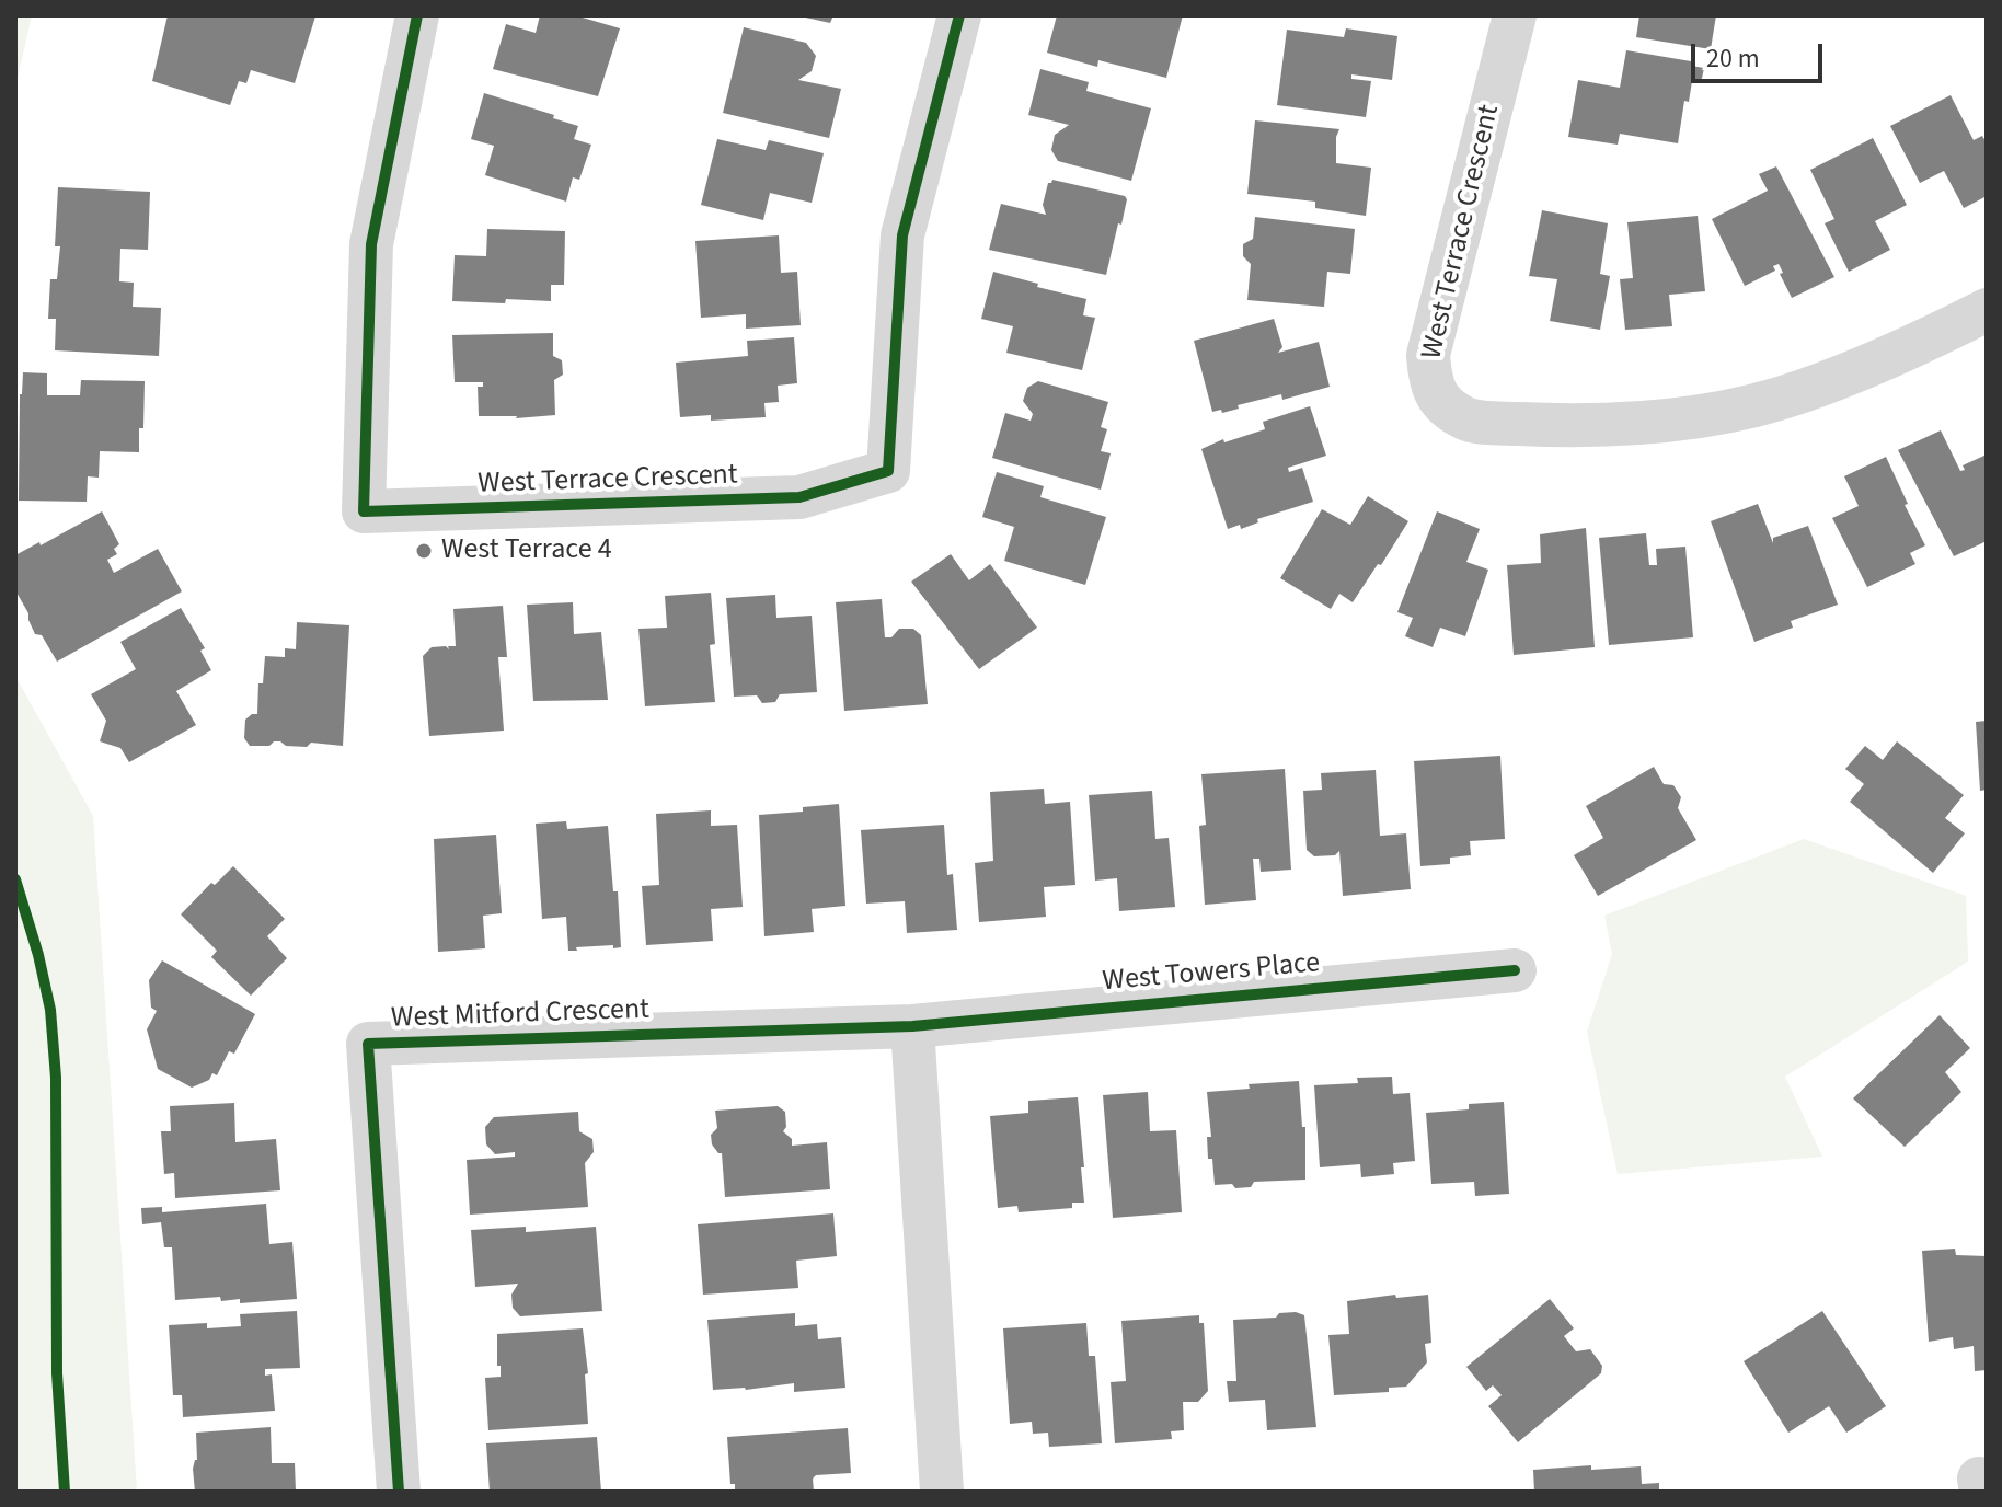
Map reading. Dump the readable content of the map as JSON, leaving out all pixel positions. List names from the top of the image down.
{
  "streets": {
    "street": ["West Terrace Crescent", "West Towers Place", "West Mitford Crescent"]
  },
  "crossings": [
    ["West Towers Place", "West Mitford Crescent"]
  ],
  "places": ["West Terrace 4"],
  "scale_bar": "20 m"
}
